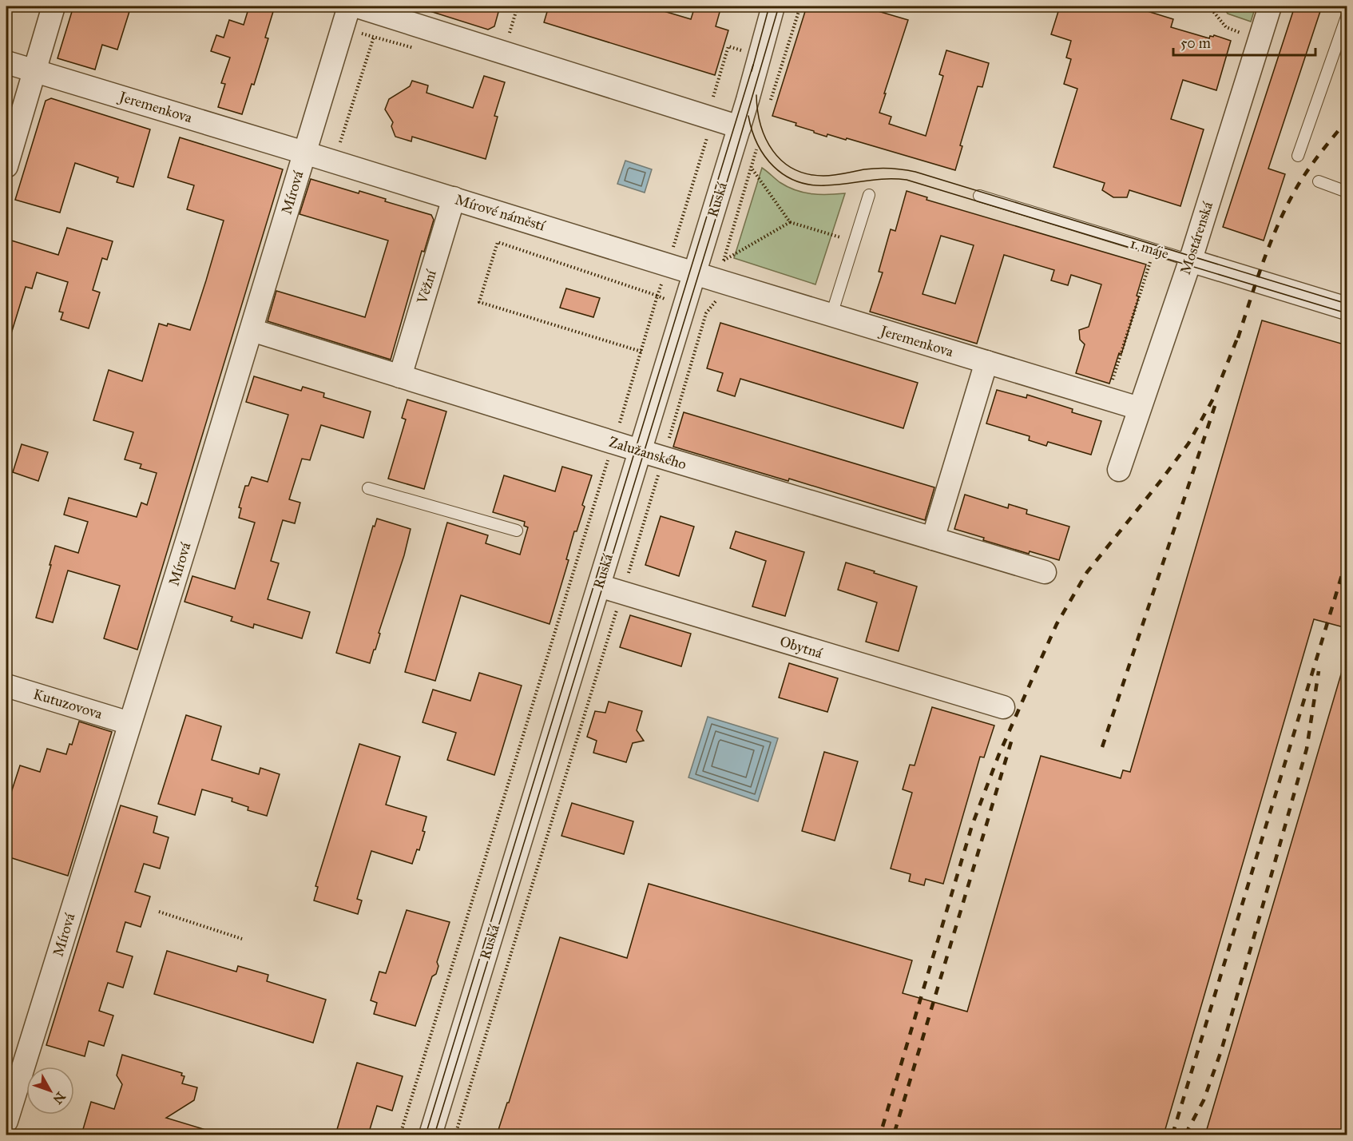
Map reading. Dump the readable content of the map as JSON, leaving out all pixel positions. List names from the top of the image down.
{
  "streets": {
    "street": [
      "Jeremenkova",
      "Mírová",
      "Ruská",
      "Mírové náměstí",
      "Mostárenská",
      "1. máje",
      "Věžní",
      "Zalužanského",
      "Obytná",
      "Kutuzovova"
    ]
  },
  "crossings": [
    ["Jeremenkova", "Mírová"],
    ["Jeremenkova", "Ruská"],
    ["Jeremenkova", "Mírové náměstí"],
    ["Jeremenkova", "Mostárenská"],
    ["Mírová", "Mírové náměstí"],
    ["Mírová", "Zalužanského"],
    ["Mírová", "Kutuzovova"],
    ["Ruská", "Mírové náměstí"],
    ["Ruská", "Zalužanského"],
    ["Ruská", "Obytná"],
    ["Mírové náměstí", "Věžní"],
    ["Mostárenská", "1. máje"],
    ["Věžní", "Zalužanského"]
  ],
  "scale_bar": "50 m",
  "north": "bottom right"
}
